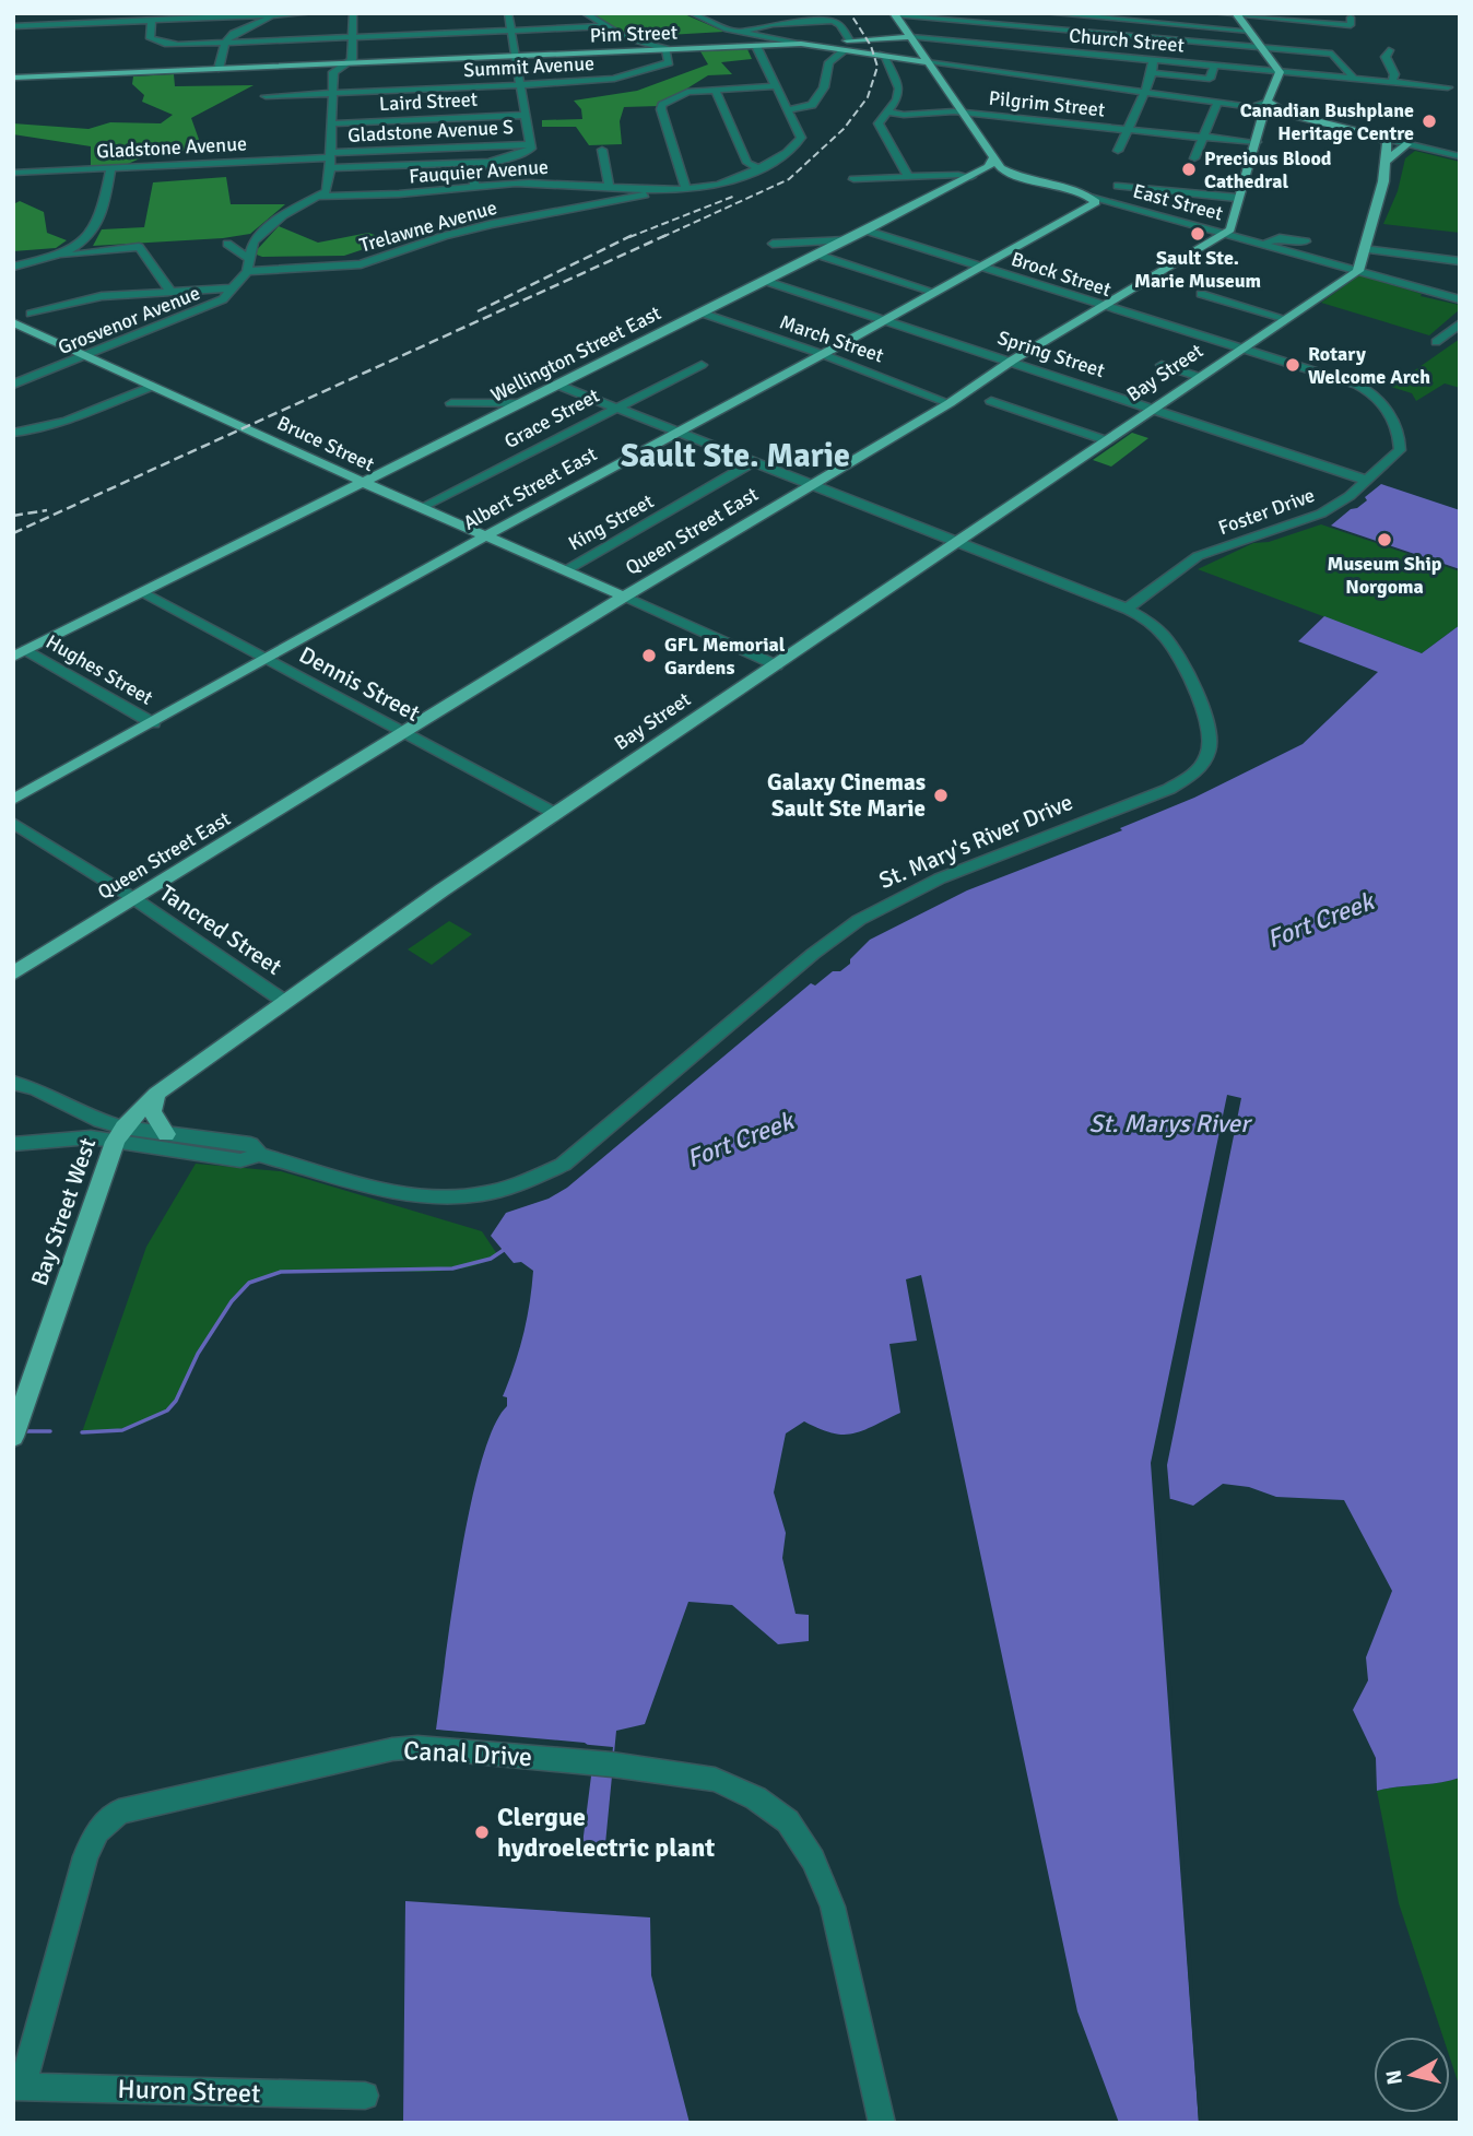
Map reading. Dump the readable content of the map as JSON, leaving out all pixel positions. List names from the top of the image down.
{
  "streets": {
    "main road": [
      "Pim Street",
      "Church Street",
      "East Street",
      "Wellington Street East",
      "Bay Street",
      "Bruce Street",
      "Albert Street East",
      "Queen Street East",
      "Bay Street West"
    ],
    "street": [
      "Summit Avenue",
      "Laird Street",
      "Pilgrim Street",
      "Gladstone Avenue S",
      "Gladstone Avenue",
      "Fauquier Avenue",
      "Trelawne Avenue",
      "Brock Street",
      "Grosvenor Avenue",
      "March Street",
      "Spring Street",
      "Grace Street",
      "Foster Drive",
      "King Street",
      "Hughes Street",
      "Dennis Street",
      "St. Mary's River Drive",
      "Tancred Street",
      "Canal Drive",
      "Huron Street"
    ]
  },
  "crossings": [
    ["Pim Street", "Church Street"],
    ["Pim Street", "Summit Avenue"],
    ["Gladstone Avenue S", "Gladstone Avenue"],
    ["Fauquier Avenue", "Trelawne Avenue"],
    ["Fauquier Avenue", "Grosvenor Avenue"],
    ["East Street", "Wellington Street East"],
    ["East Street", "Bay Street"],
    ["East Street", "Queen Street East"],
    ["Trelawne Avenue", "Grosvenor Avenue"],
    ["Brock Street", "Wellington Street East"],
    ["Brock Street", "Bay Street"],
    ["Brock Street", "Albert Street East"],
    ["Brock Street", "Foster Drive"],
    ["Brock Street", "Queen Street East"],
    ["Grosvenor Avenue", "Bruce Street"],
    ["March Street", "Wellington Street East"],
    ["March Street", "Albert Street East"],
    ["March Street", "Queen Street East"],
    ["Wellington Street East", "Spring Street"],
    ["Wellington Street East", "Bruce Street"],
    ["Wellington Street East", "Hughes Street"],
    ["Wellington Street East", "Dennis Street"],
    ["Wellington Street East", "St. Mary's River Drive"],
    ["Spring Street", "Bay Street"],
    ["Spring Street", "Albert Street East"],
    ["Spring Street", "Foster Drive"],
    ["Spring Street", "Queen Street East"],
    ["Bay Street", "Dennis Street"],
    ["Bay Street", "St. Mary's River Drive"],
    ["Bay Street", "Tancred Street"],
    ["Bay Street", "Bay Street West"],
    ["Grace Street", "Bruce Street"],
    ["Grace Street", "St. Mary's River Drive"],
    ["Bruce Street", "Albert Street East"],
    ["Bruce Street", "King Street"],
    ["Bruce Street", "Queen Street East"],
    ["Albert Street East", "Hughes Street"],
    ["Albert Street East", "Dennis Street"],
    ["Albert Street East", "St. Mary's River Drive"],
    ["Foster Drive", "St. Mary's River Drive"],
    ["King Street", "St. Mary's River Drive"],
    ["Queen Street East", "Dennis Street"],
    ["Queen Street East", "St. Mary's River Drive"],
    ["Queen Street East", "Tancred Street"],
    ["St. Mary's River Drive", "Bay Street West"],
    ["Canal Drive", "Huron Street"]
  ],
  "districts": ["Sault Ste. Marie"],
  "water": ["Fort Creek", "St. Marys River"],
  "places": [
    "Canadian Bushplane Heritage Centre",
    "Precious Blood Cathedral",
    "Sault Ste. Marie Museum",
    "Rotary Welcome Arch",
    "Museum Ship Norgoma",
    "GFL Memorial Gardens",
    "Galaxy Cinemas Sault Ste Marie",
    "Clergue hydroelectric plant"
  ],
  "north": "left"
}
